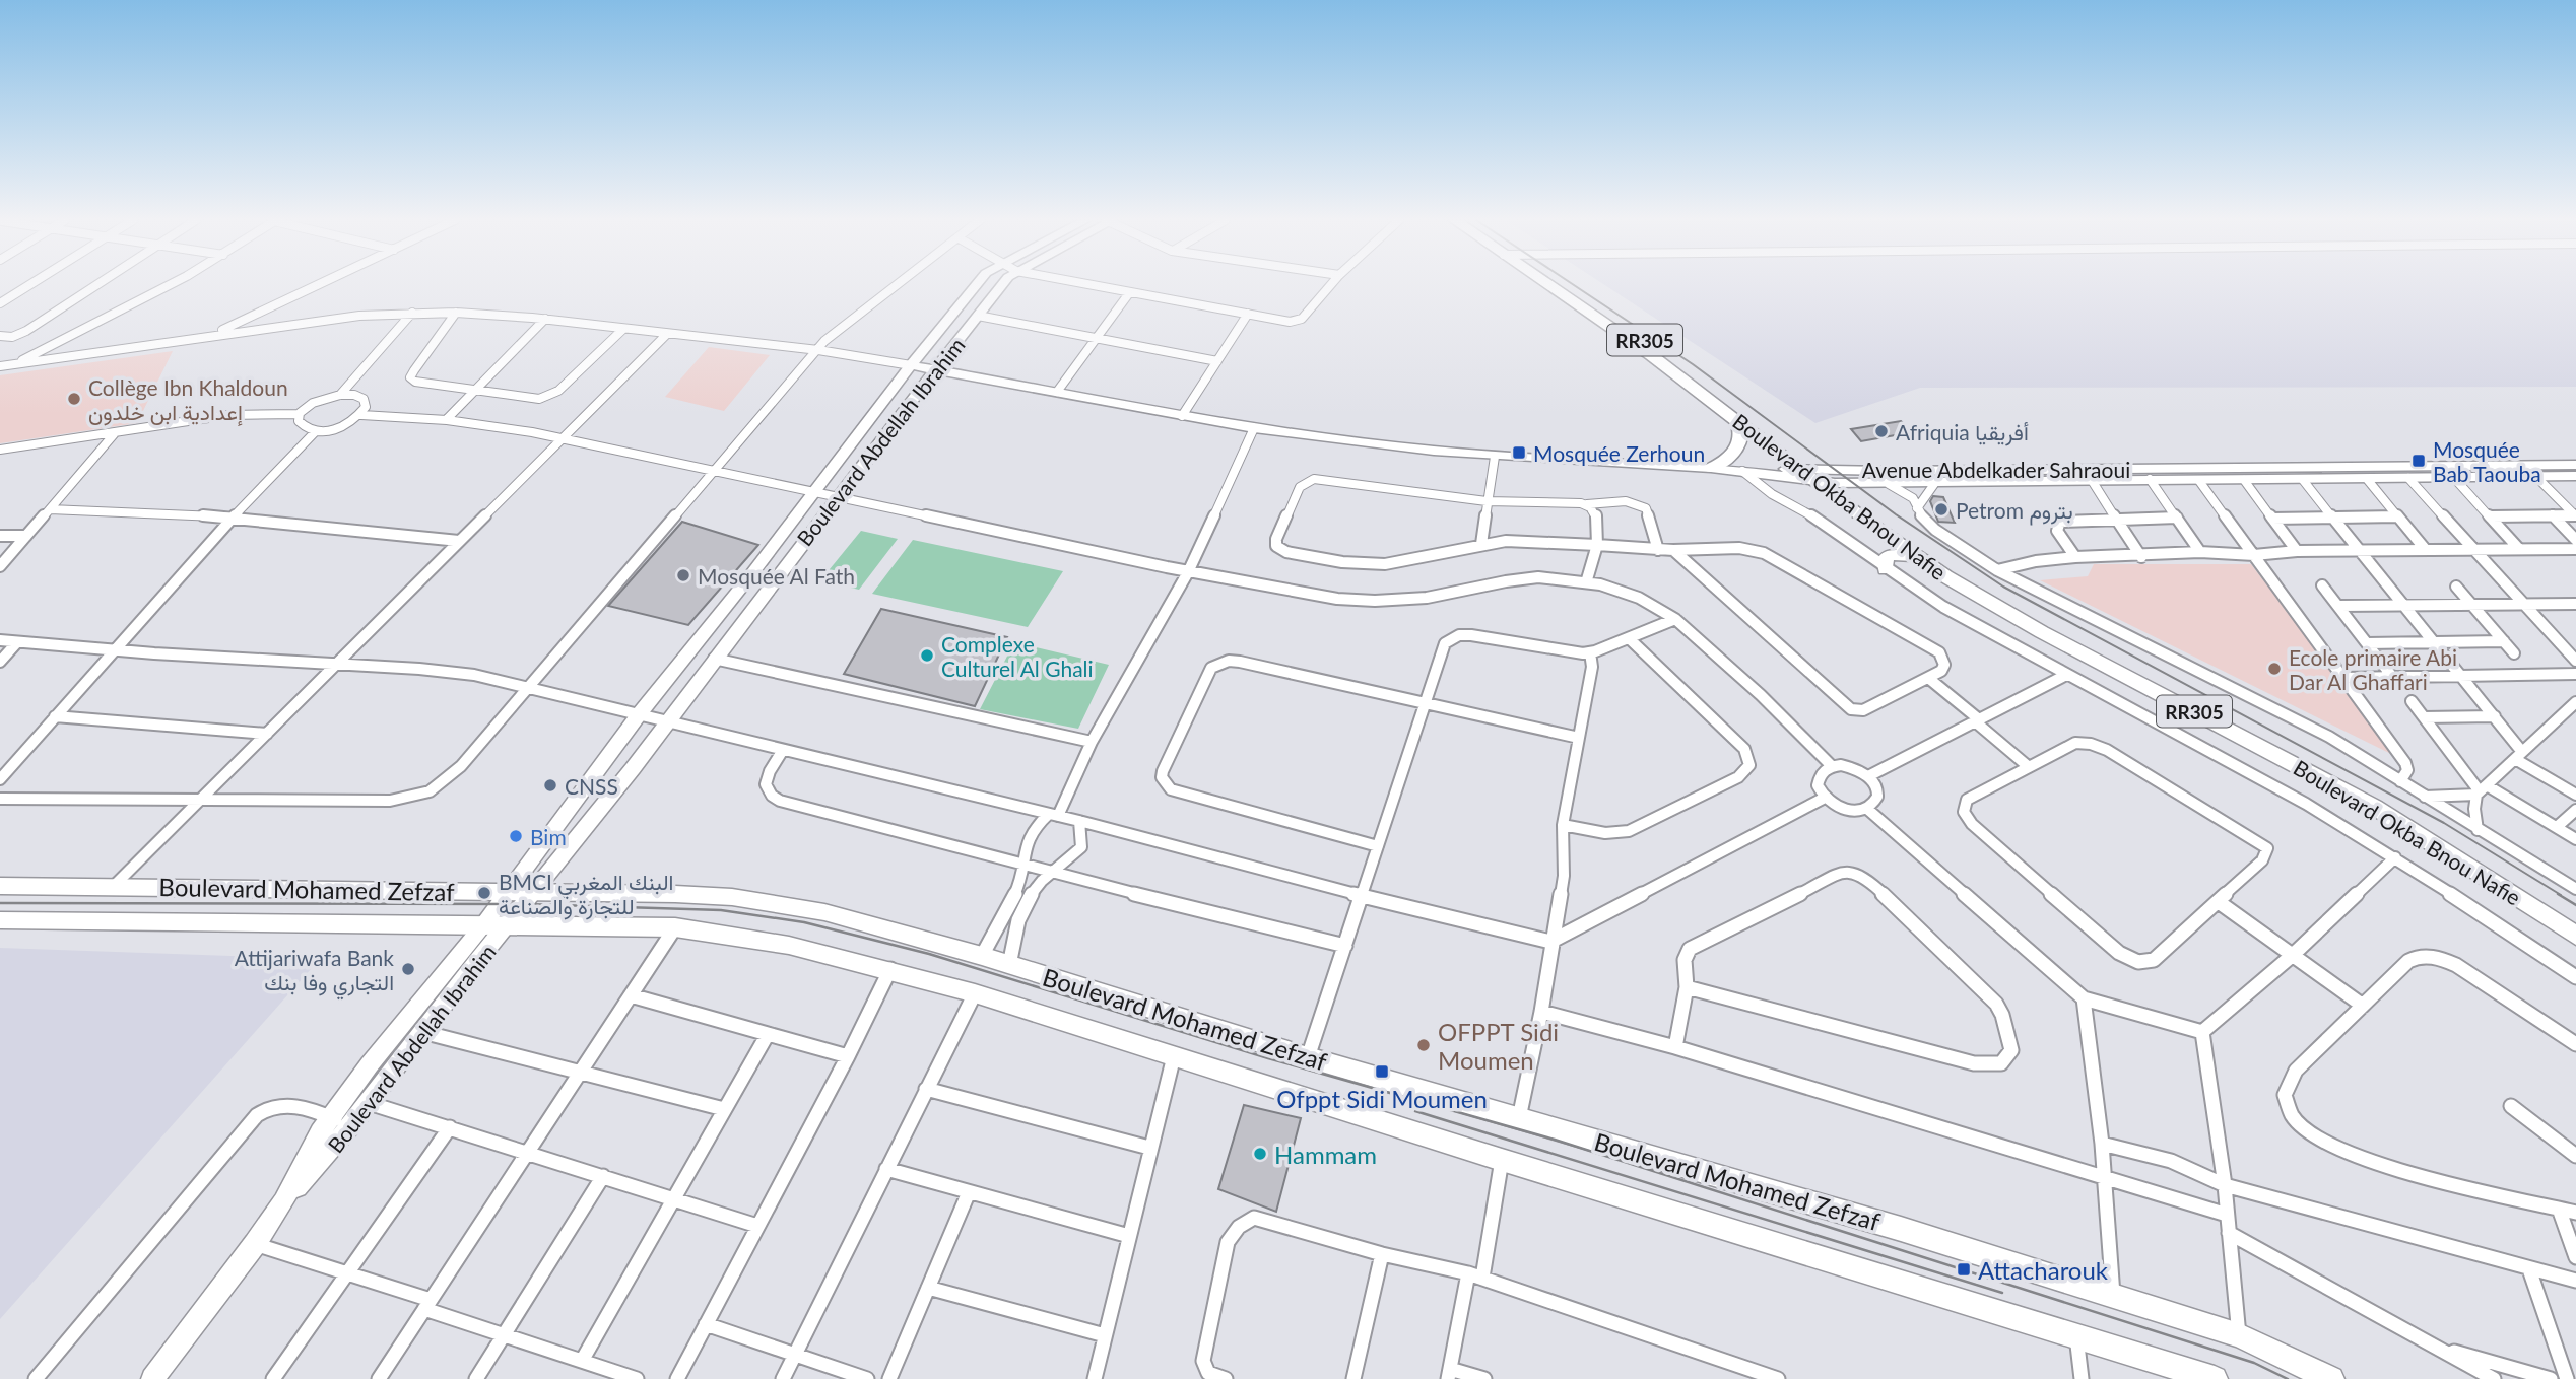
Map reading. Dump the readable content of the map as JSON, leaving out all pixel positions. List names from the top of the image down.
{
  "streets": {
    "main road": ["RR305", "Boulevard Okba Bnou Nafie", "Boulevard Mohamed Zefzaf"],
    "street": ["Boulevard Abdellah Ibrahim", "Avenue Abdelkader Sahraoui"]
  },
  "crossings": [
    ["Boulevard Abdellah Ibrahim", "Boulevard Mohamed Zefzaf"],
    ["Avenue Abdelkader Sahraoui", "Boulevard Okba Bnou Nafie"]
  ],
  "places": {
    "other": [
      "Collège Ibn Khaldoun إعدادية ابن خلدون",
      "Afriquia أفريقيا",
      "Petrom بتروم",
      "Mosquée Al Fath",
      "Complexe Culturel Al Ghali",
      "Ecole primaire Abi Dar Al Ghaffari",
      "CNSS",
      "Bim",
      "BMCI البنك المغربي للتجارة والصناعة",
      "Attijariwafa Bank التجاري وفا بنك",
      "OFPPT Sidi Moumen",
      "Hammam"
    ],
    "transit": [
      "Mosquée Zerhoun",
      "Mosquée Bab Taouba",
      "Ofppt Sidi Moumen",
      "Attacharouk"
    ]
  }
}
